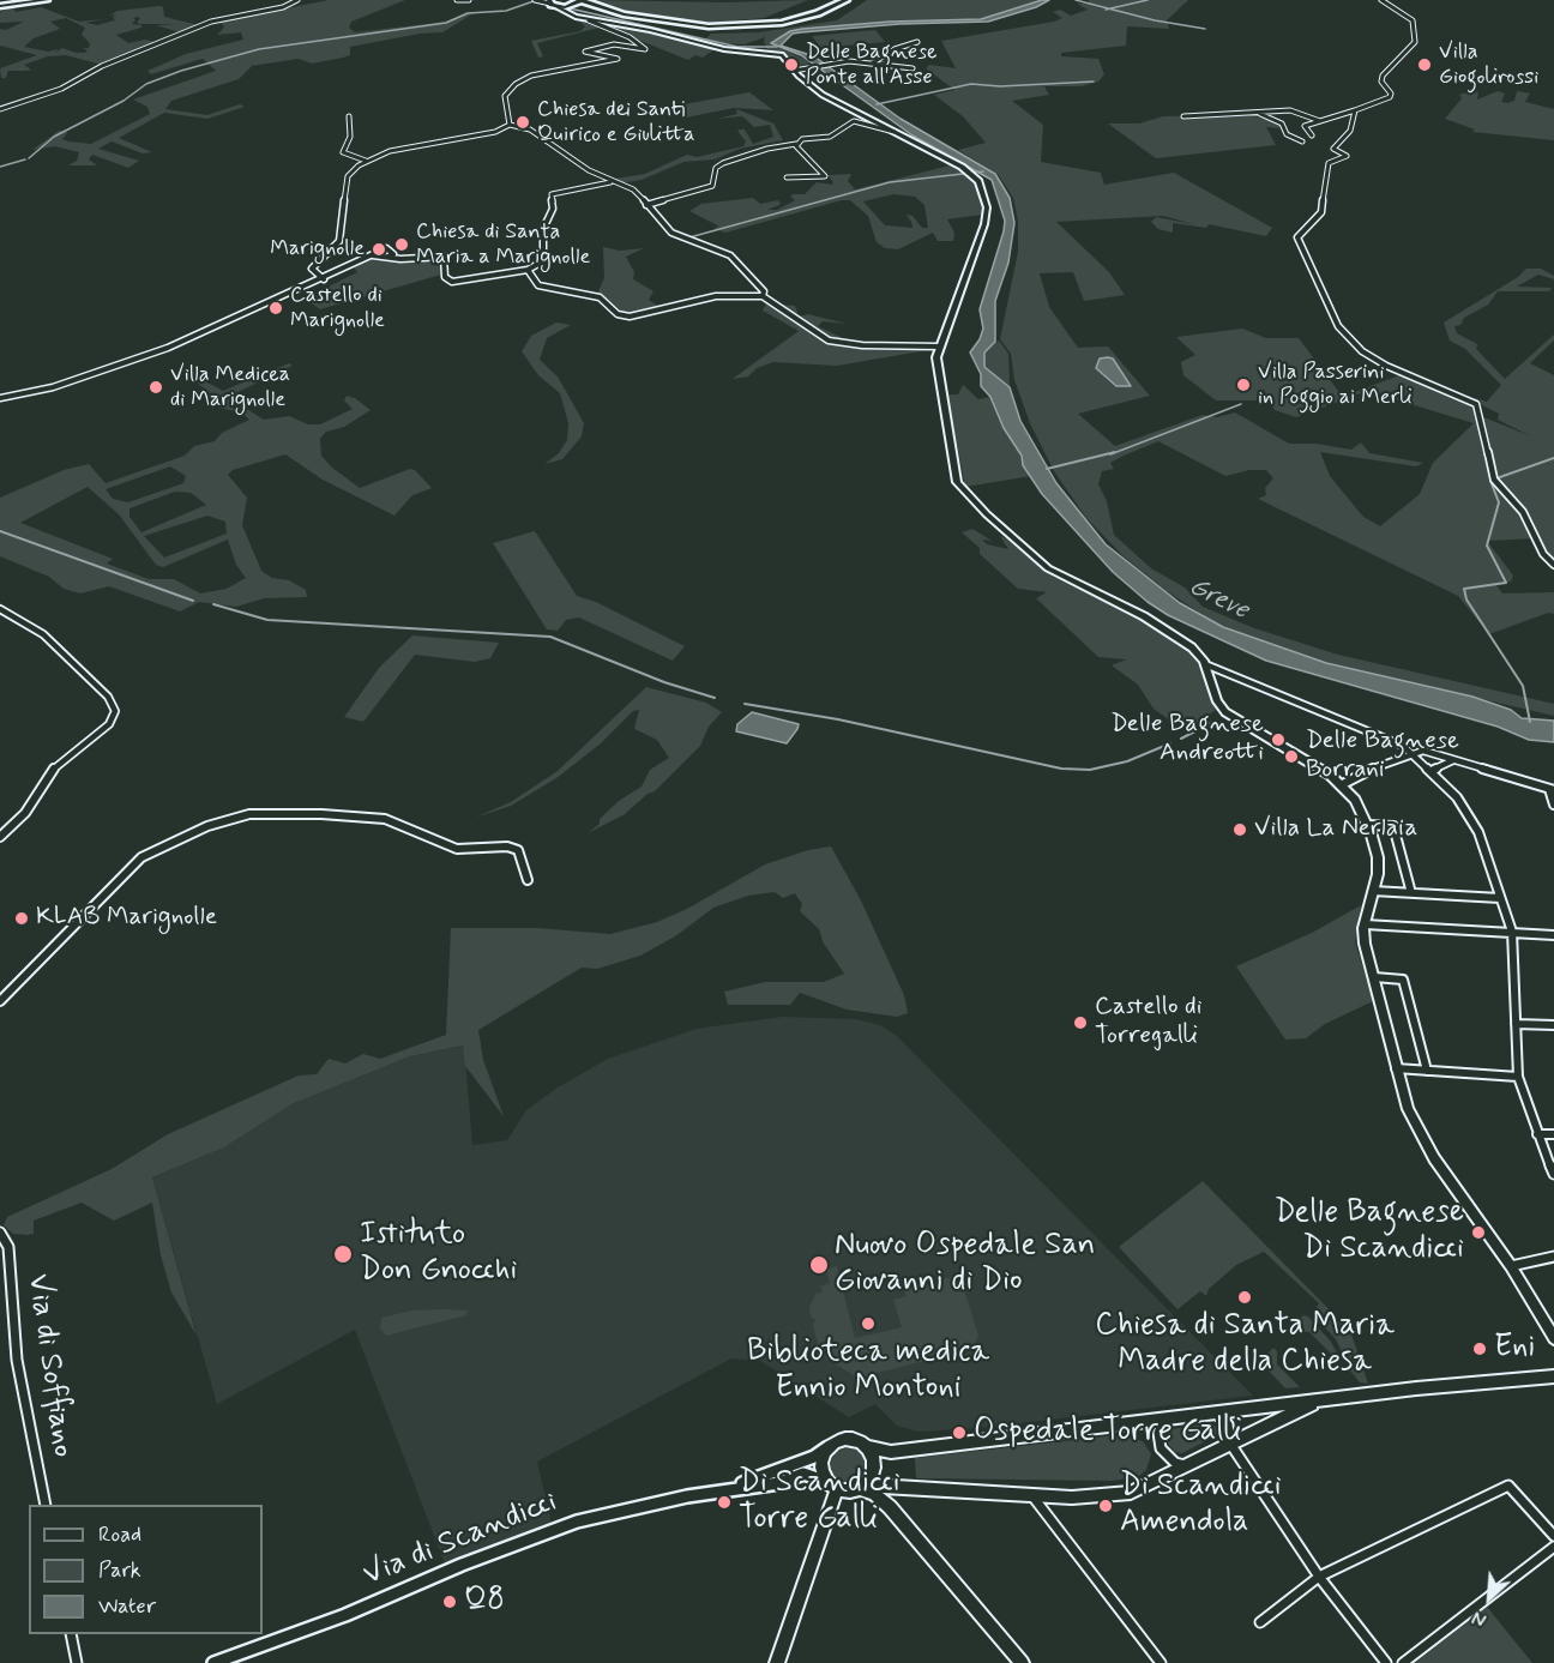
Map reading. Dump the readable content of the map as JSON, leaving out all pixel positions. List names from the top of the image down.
{
  "streets": {
    "main road": ["Via di Scandicci"],
    "street": ["Via di Soffiano"]
  },
  "water": ["Greve"],
  "places": [
    "Delle Bagnese Ponte all'Asse",
    "Villa Giogolirossi",
    "Chiesa dei Santi Quirico e Giulitta",
    "Chiesa di Santa Maria a Marignolle",
    "Marignolle",
    "Castello di Marignolle",
    "Villa Passerini in Poggio ai Merli",
    "Villa Medicea di Marignolle",
    "Delle Bagnese Andreotti",
    "Delle Bagnese Borrani",
    "Villa La Nerlaia",
    "KLAB Marignolle",
    "Castello di Torregalli",
    "Delle Bagnese Di Scandicci",
    "Istituto Don Gnocchi",
    "Nuovo Ospedale San Giovanni di Dio",
    "Chiesa di Santa Maria Madre della Chiesa",
    "Biblioteca medica Ennio Montoni",
    "Eni",
    "Ospedale Torre Galli",
    "Di Scandicci Torre Galli",
    "Di Scandicci Amendola",
    "Q8"
  ],
  "legend": ["Road", "Park", "Water"],
  "north": "bottom left"
}
